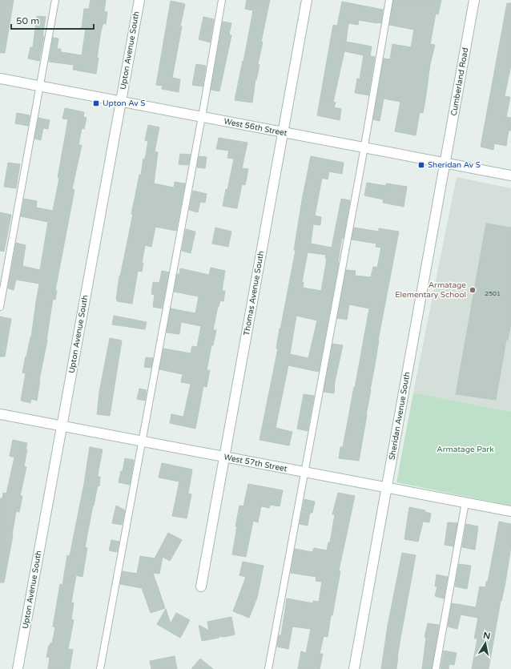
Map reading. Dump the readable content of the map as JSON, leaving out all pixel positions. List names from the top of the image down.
{
  "streets": {
    "street": [
      "Upton Avenue South",
      "Cumberland Road",
      "West 56th Street",
      "Thomas Avenue South",
      "Sheridan Avenue South",
      "West 57th Street"
    ]
  },
  "crossings": [
    ["Upton Avenue South", "West 56th Street"],
    ["Upton Avenue South", "West 57th Street"],
    ["Cumberland Road", "West 56th Street"],
    ["Cumberland Road", "Sheridan Avenue South"],
    ["West 56th Street", "Thomas Avenue South"],
    ["West 56th Street", "Sheridan Avenue South"],
    ["Thomas Avenue South", "West 57th Street"],
    ["Sheridan Avenue South", "West 57th Street"]
  ],
  "parks": ["Armatage Park"],
  "places": {
    "transit": ["Upton Av S", "Sheridan Av S"],
    "other": ["Armatage Elementary School"]
  },
  "house_numbers": ["2501"],
  "scale_bar": "50 m",
  "north": "top"
}
